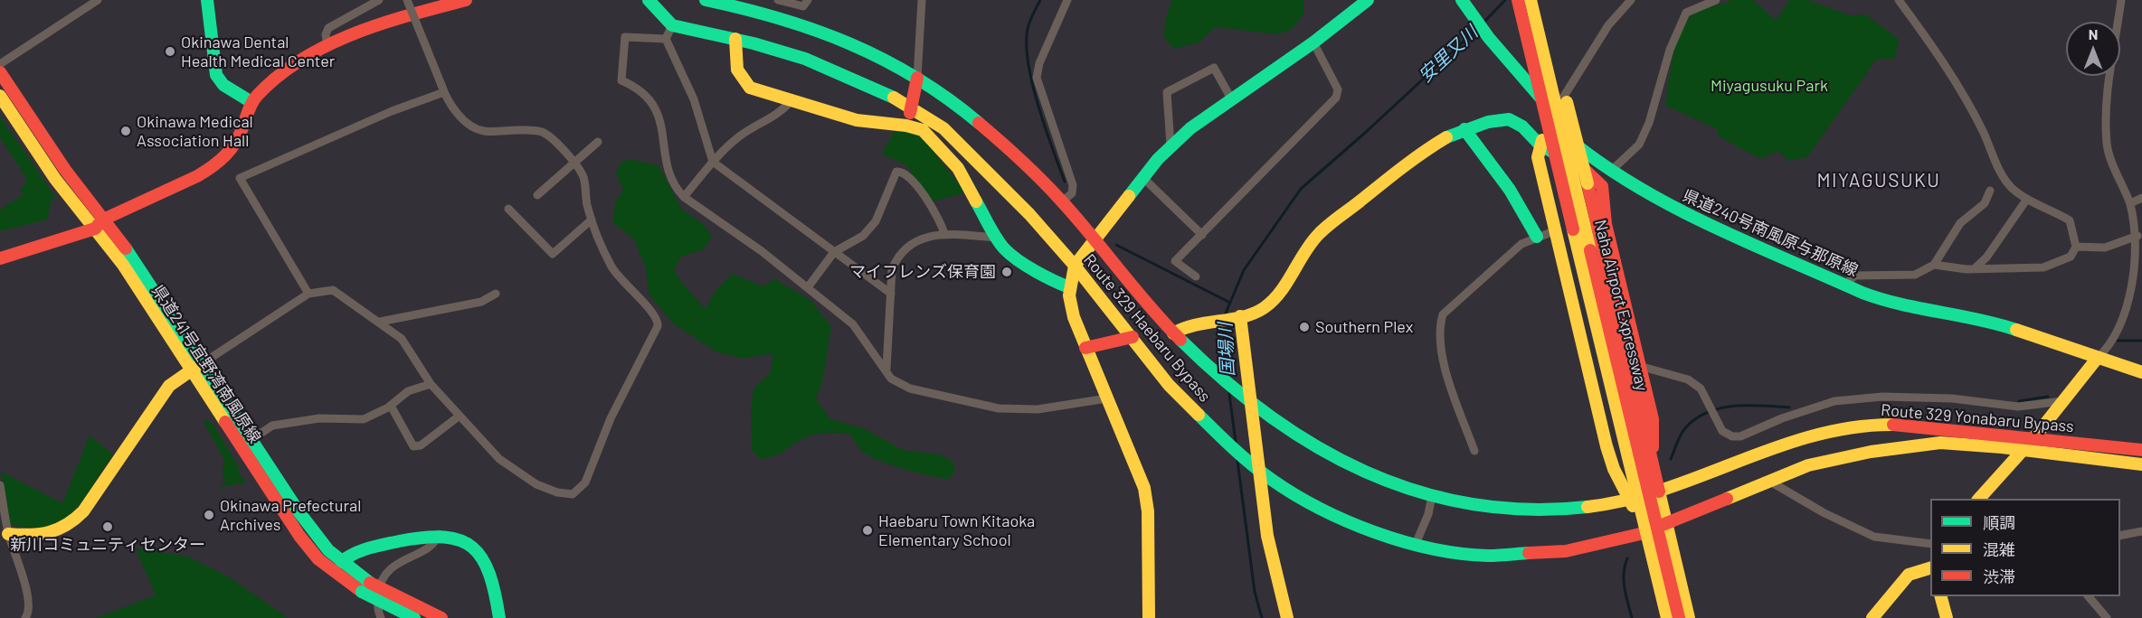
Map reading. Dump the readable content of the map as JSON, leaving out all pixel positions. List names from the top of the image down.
{
  "streets": {
    "main road": [
      "県道240号南風原与那原線",
      "Naha Airport Expressway",
      "Route 329 Haebaru Bypass",
      "県道241号宜野湾南風原線",
      "Route 329 Yonabaru Bypass"
    ]
  },
  "crossings": [
    ["Route 329 Haebaru Bypass", "Route 329 Yonabaru Bypass"]
  ],
  "districts": ["MIYAGUSUKU"],
  "water": ["安里又川", "国場川"],
  "parks": ["Miyagusuku Park"],
  "places": [
    "Okinawa Dental Health Medical Center",
    "Okinawa Medical Association Hall",
    "マイフレンズ保育園",
    "Southern Plex",
    "Okinawa Prefectural Archives",
    "新川コミュニティセンター",
    "Haebaru Town Kitaoka Elementary School"
  ],
  "legend": ["順調", "混雑", "渋滞"],
  "north": "top"
}
